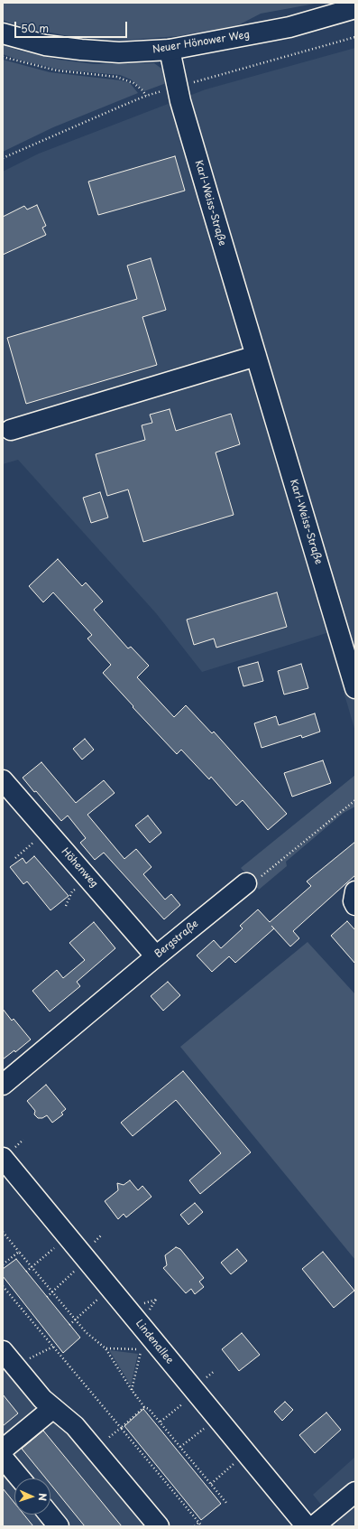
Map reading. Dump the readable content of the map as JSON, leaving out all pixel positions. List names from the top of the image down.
{
  "streets": {
    "street": [
      "Neuer Hönower Weg",
      "Karl-Weiss-Straße",
      "Höhenweg",
      "Bergstraße",
      "Lindenallee"
    ]
  },
  "crossings": [
    ["Neuer Hönower Weg", "Karl-Weiss-Straße"],
    ["Höhenweg", "Bergstraße"]
  ],
  "scale_bar": "50 m",
  "north": "right"
}
